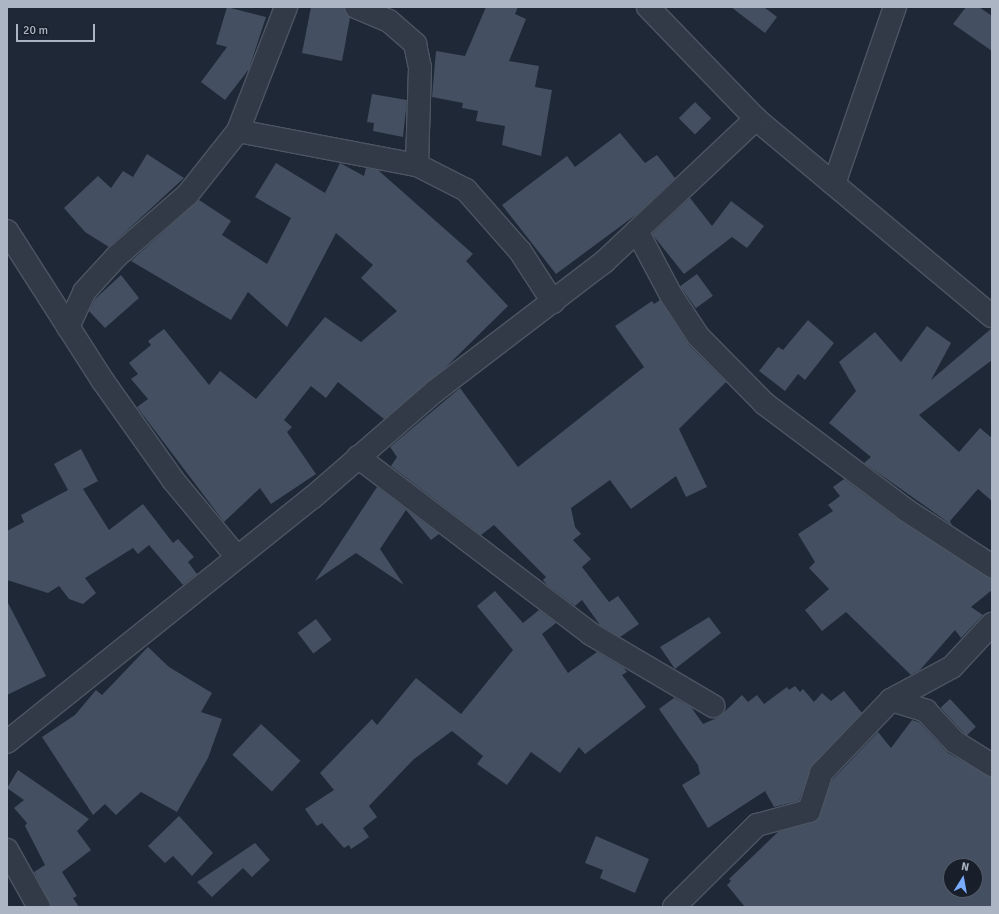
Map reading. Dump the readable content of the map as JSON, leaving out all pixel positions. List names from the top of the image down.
{
  "scale_bar": "20 m",
  "north": "top"
}
